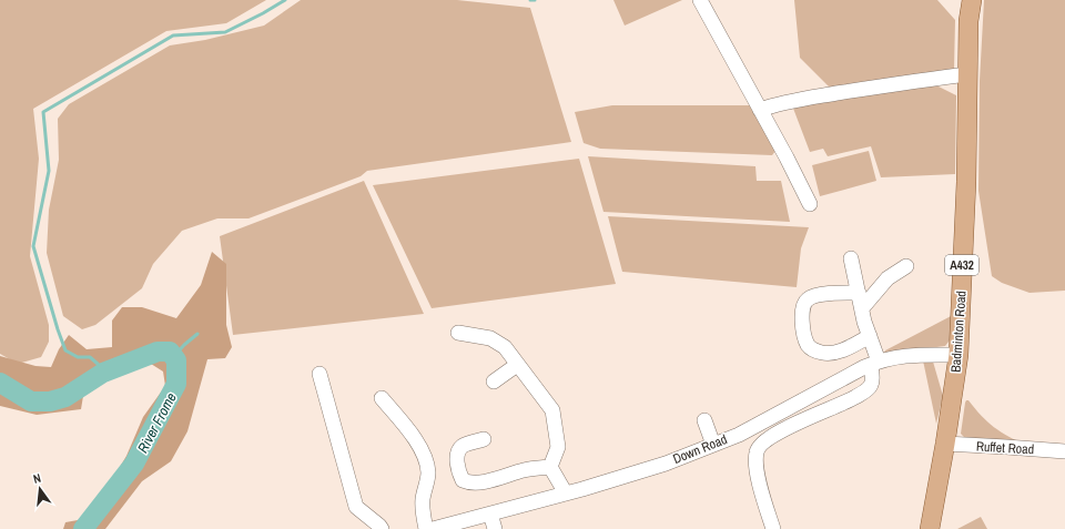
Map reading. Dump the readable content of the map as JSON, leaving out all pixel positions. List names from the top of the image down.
{
  "streets": {
    "main road": ["A432", "Badminton Road"],
    "street": ["Ruffet Road", "Down Road"]
  },
  "crossings": [
    ["Badminton Road", "Ruffet Road"],
    ["Badminton Road", "Down Road"]
  ],
  "water": ["River Frome"],
  "north": "top"
}
